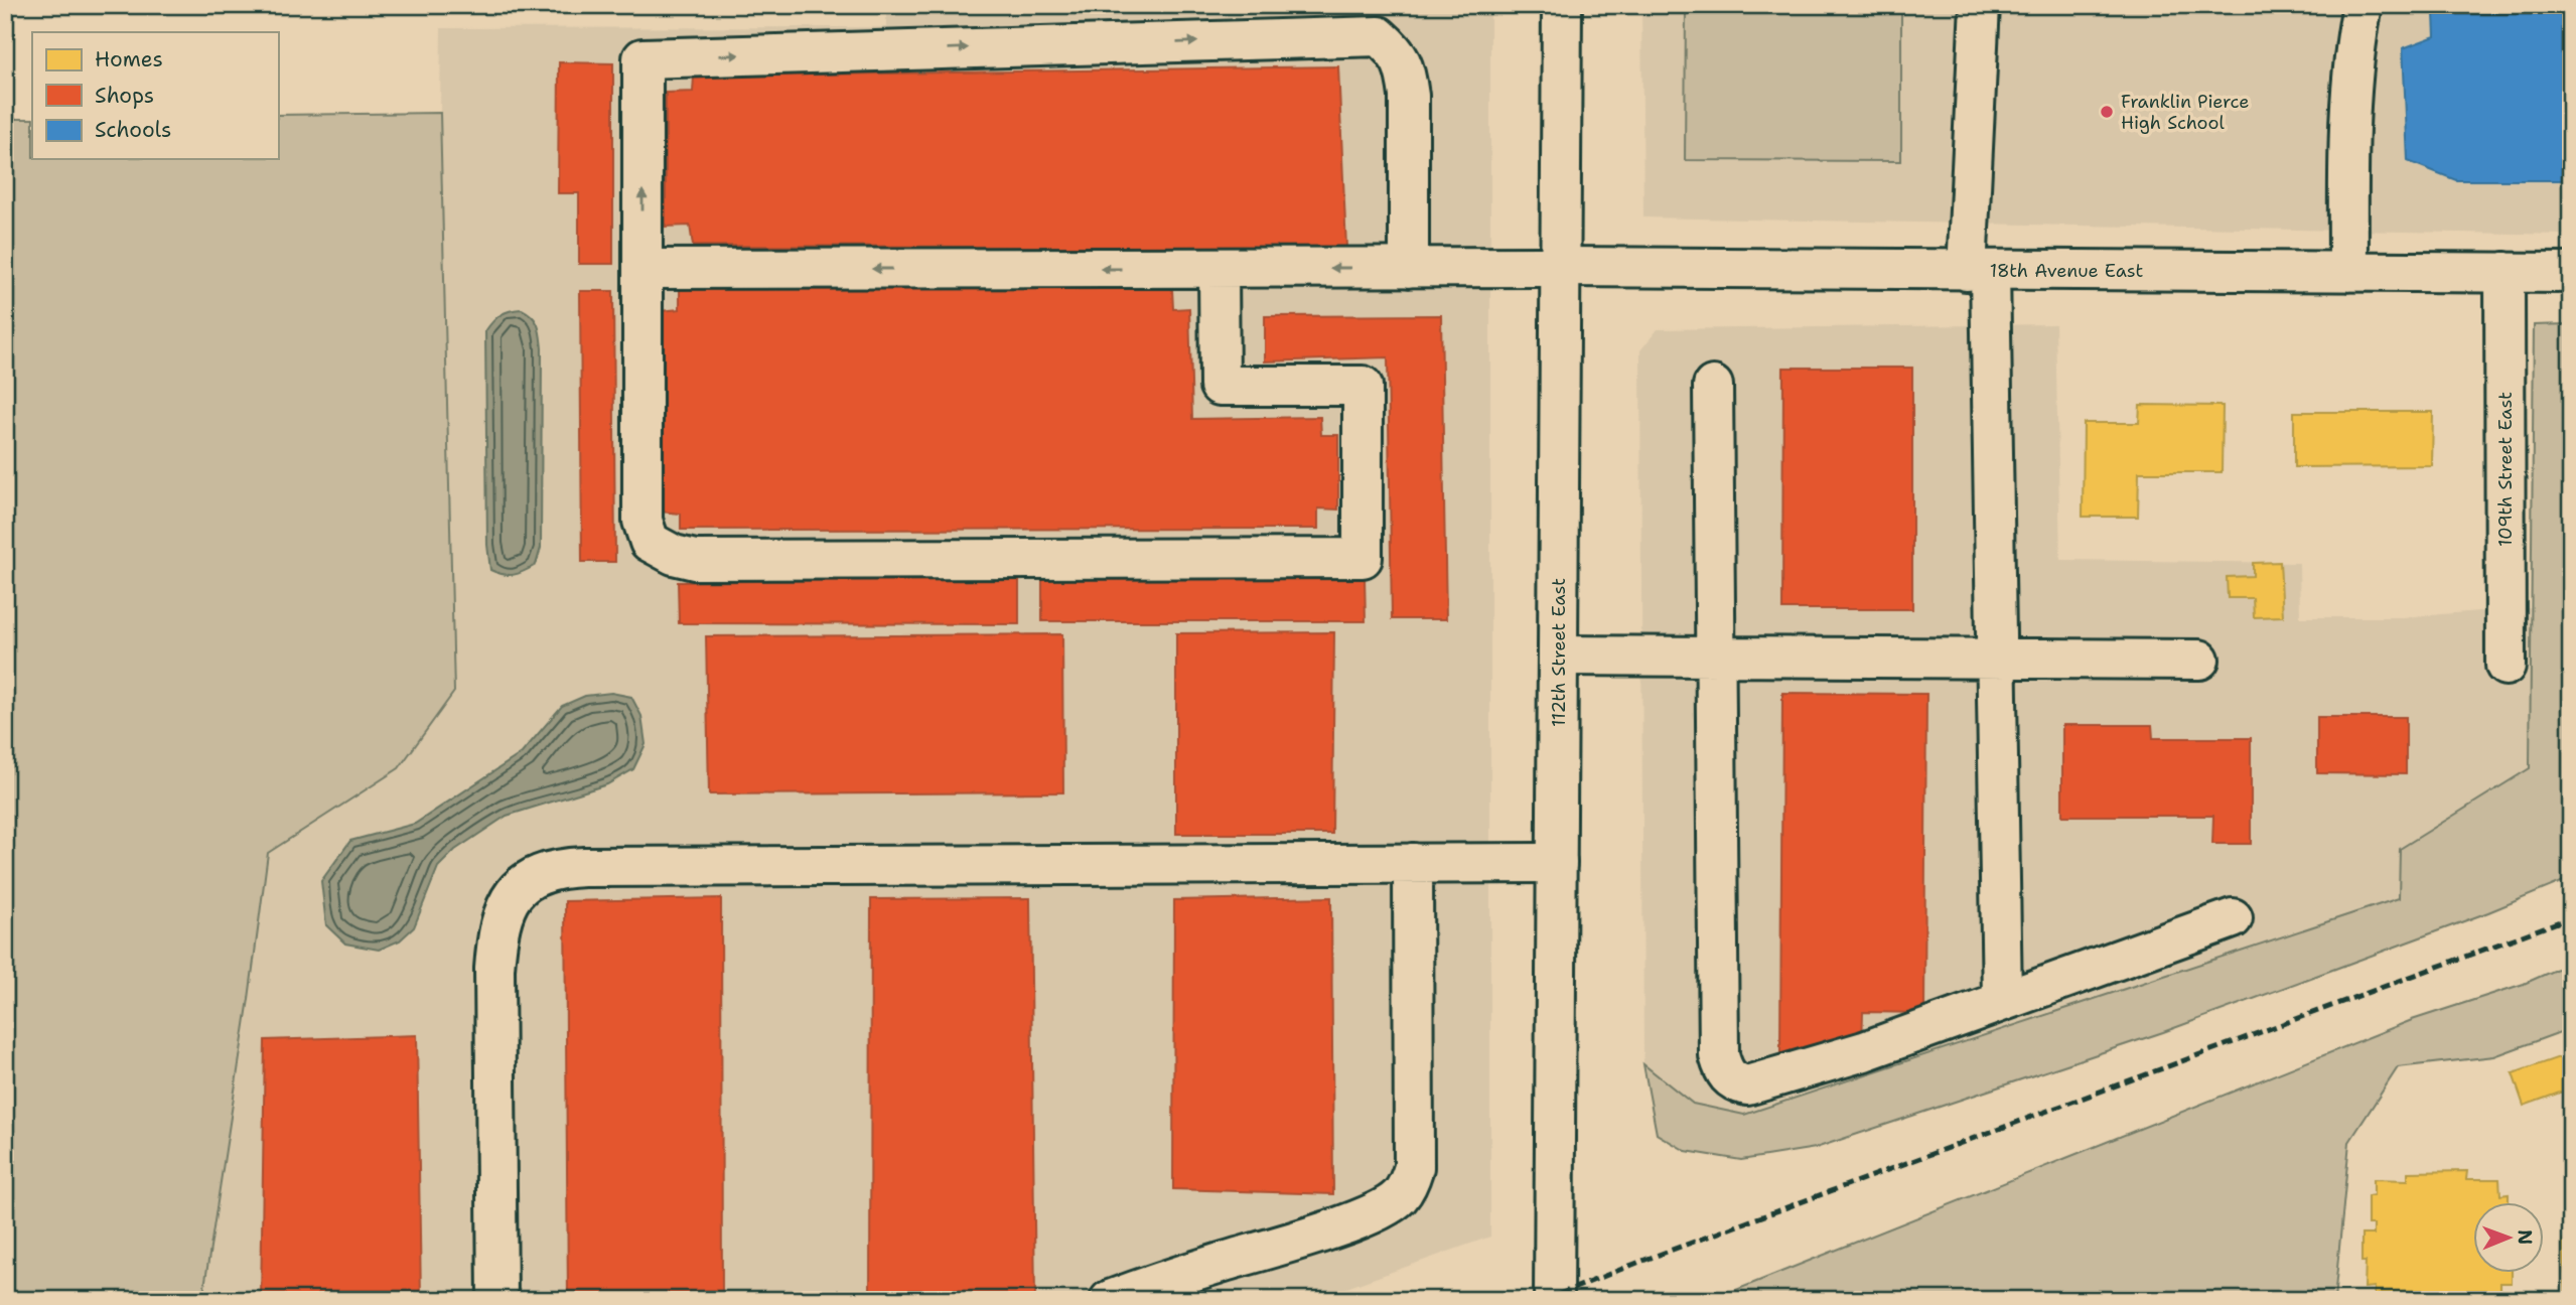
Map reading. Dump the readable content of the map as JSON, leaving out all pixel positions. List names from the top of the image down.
{
  "streets": {
    "main road": ["18th Avenue East", "109th Street East", "112th Street East"]
  },
  "crossings": [
    ["18th Avenue East", "109th Street East"],
    ["18th Avenue East", "112th Street East"]
  ],
  "one_way": ["18th Avenue East"],
  "places": ["Franklin Pierce High School"],
  "legend": ["Homes", "Shops", "Schools"],
  "north": "right"
}
